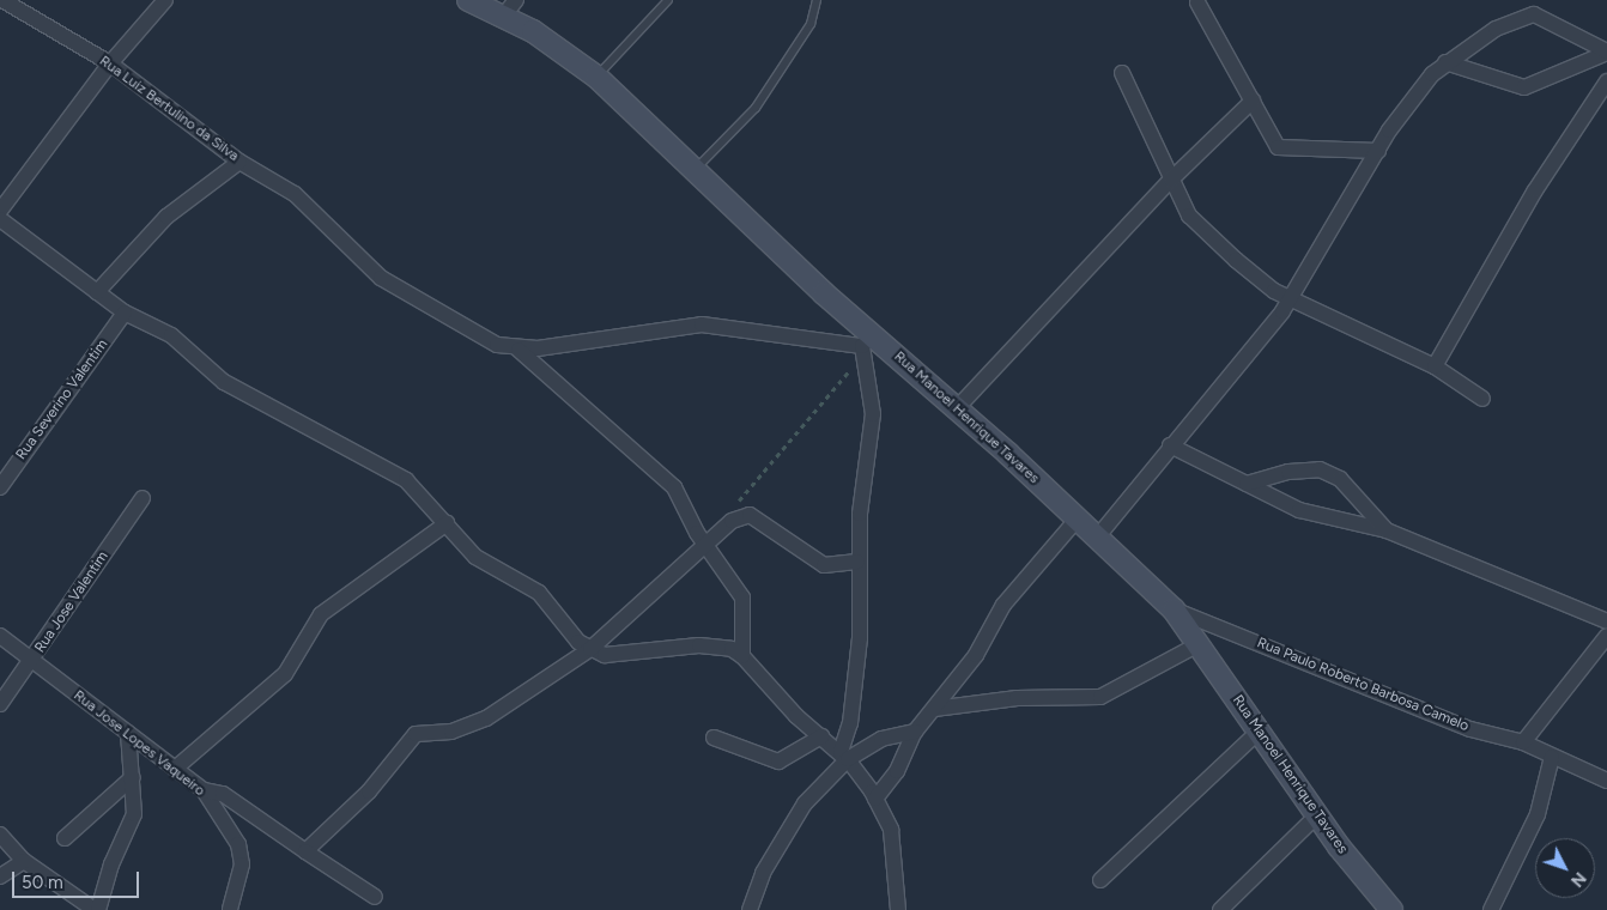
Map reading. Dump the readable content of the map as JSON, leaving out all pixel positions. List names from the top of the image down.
{
  "streets": {
    "street": [
      "Rua Luiz Bertulino da Silva",
      "Rua Severino Valentim",
      "Rua Manoel Henrique Tavares",
      "Rua Jose Valentim",
      "Rua Paulo Roberto Barbosa Camelo",
      "Rua Jose Lopes Vaqueiro"
    ]
  },
  "crossings": [
    ["Rua Manoel Henrique Tavares", "Rua Paulo Roberto Barbosa Camelo"],
    ["Rua Jose Valentim", "Rua Jose Lopes Vaqueiro"]
  ],
  "scale_bar": "50 m",
  "north": "bottom right"
}
